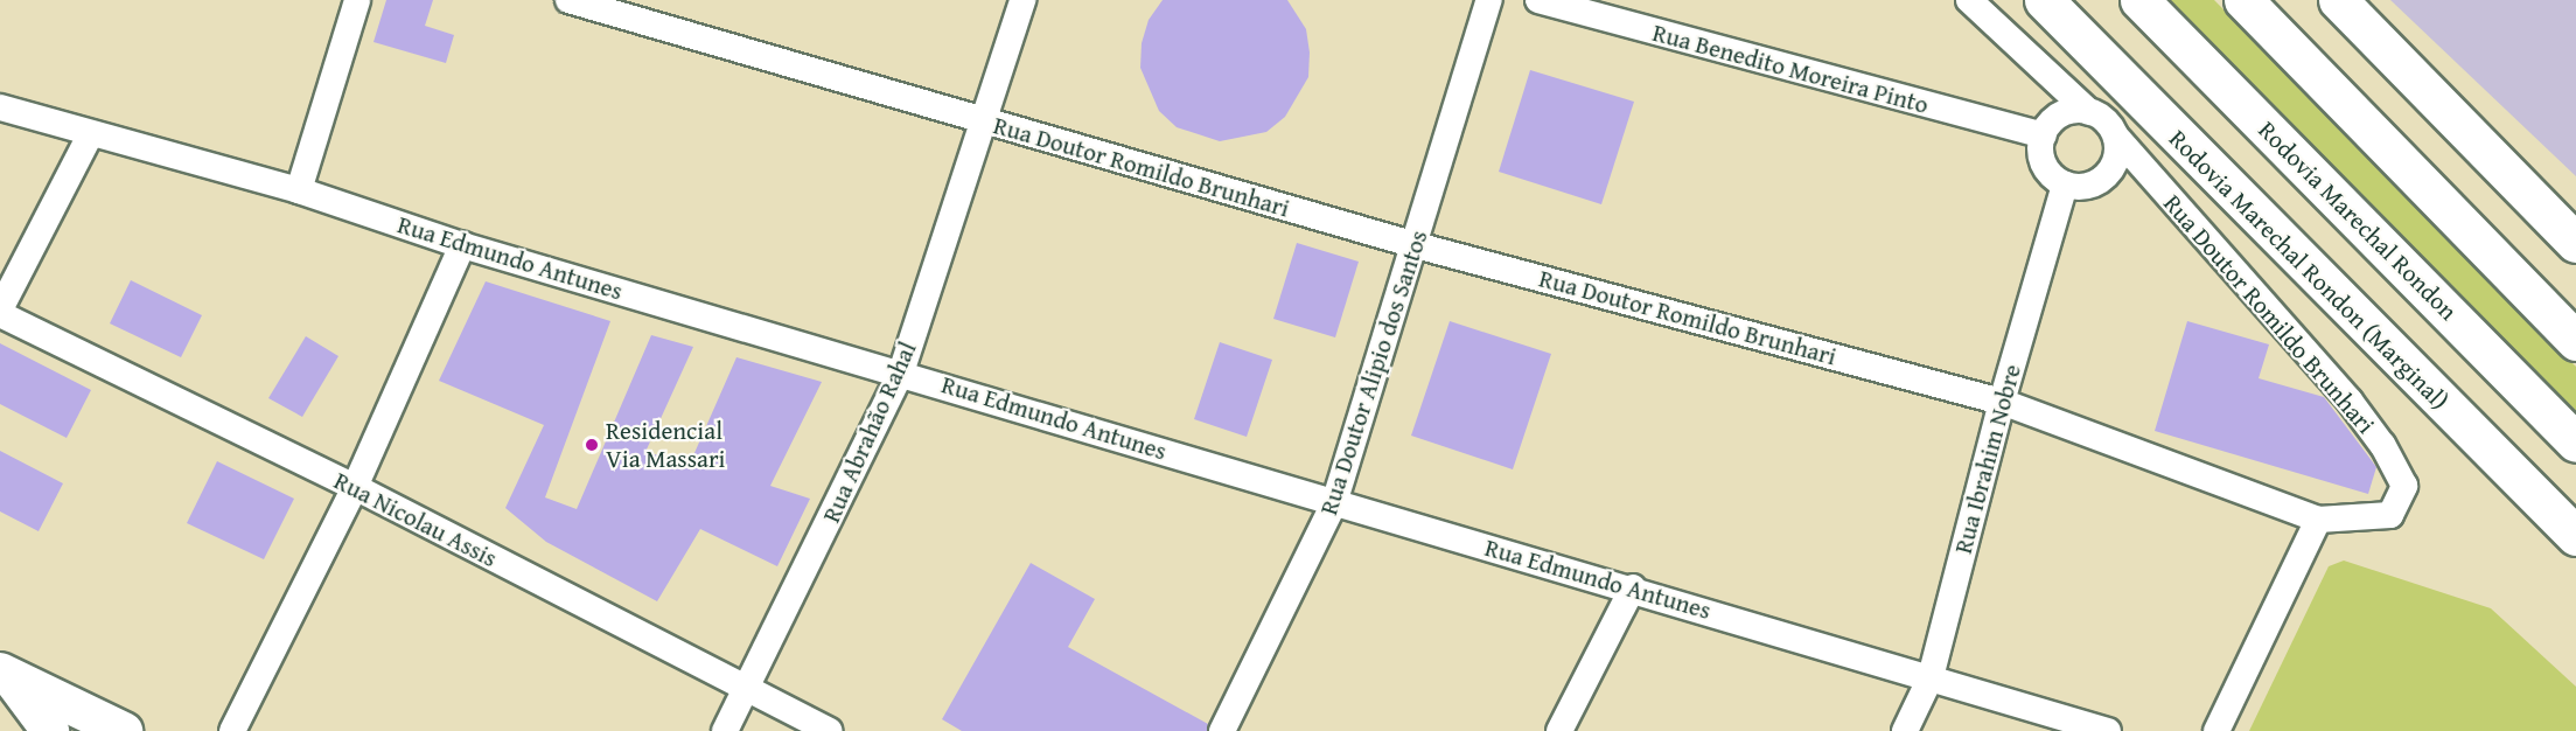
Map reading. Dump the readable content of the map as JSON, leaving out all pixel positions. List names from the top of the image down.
{
  "streets": {
    "highway": ["Rodovia Marechal Rondon", "Rodovia Marechal Rondon (Marginal)"],
    "street": [
      "Rua Benedito Moreira Pinto",
      "Rua Doutor Romildo Brunhari",
      "Rua Edmundo Antunes",
      "Rua Doutor Alipio dos Santos",
      "Rua Abrahão Rahal",
      "Rua Ibrahim Nobre",
      "Rua Nicolau Assis"
    ]
  },
  "crossings": [
    ["Rua Benedito Moreira Pinto", "Rua Doutor Romildo Brunhari"],
    ["Rua Benedito Moreira Pinto", "Rua Ibrahim Nobre"],
    ["Rua Doutor Romildo Brunhari", "Rua Doutor Alipio dos Santos"],
    ["Rua Doutor Romildo Brunhari", "Rua Abrahão Rahal"],
    ["Rua Doutor Romildo Brunhari", "Rua Ibrahim Nobre"],
    ["Rua Edmundo Antunes", "Rua Doutor Alipio dos Santos"],
    ["Rua Edmundo Antunes", "Rua Abrahão Rahal"],
    ["Rua Edmundo Antunes", "Rua Ibrahim Nobre"],
    ["Rua Abrahão Rahal", "Rua Nicolau Assis"]
  ],
  "places": ["Residencial Via Massari"]
}
